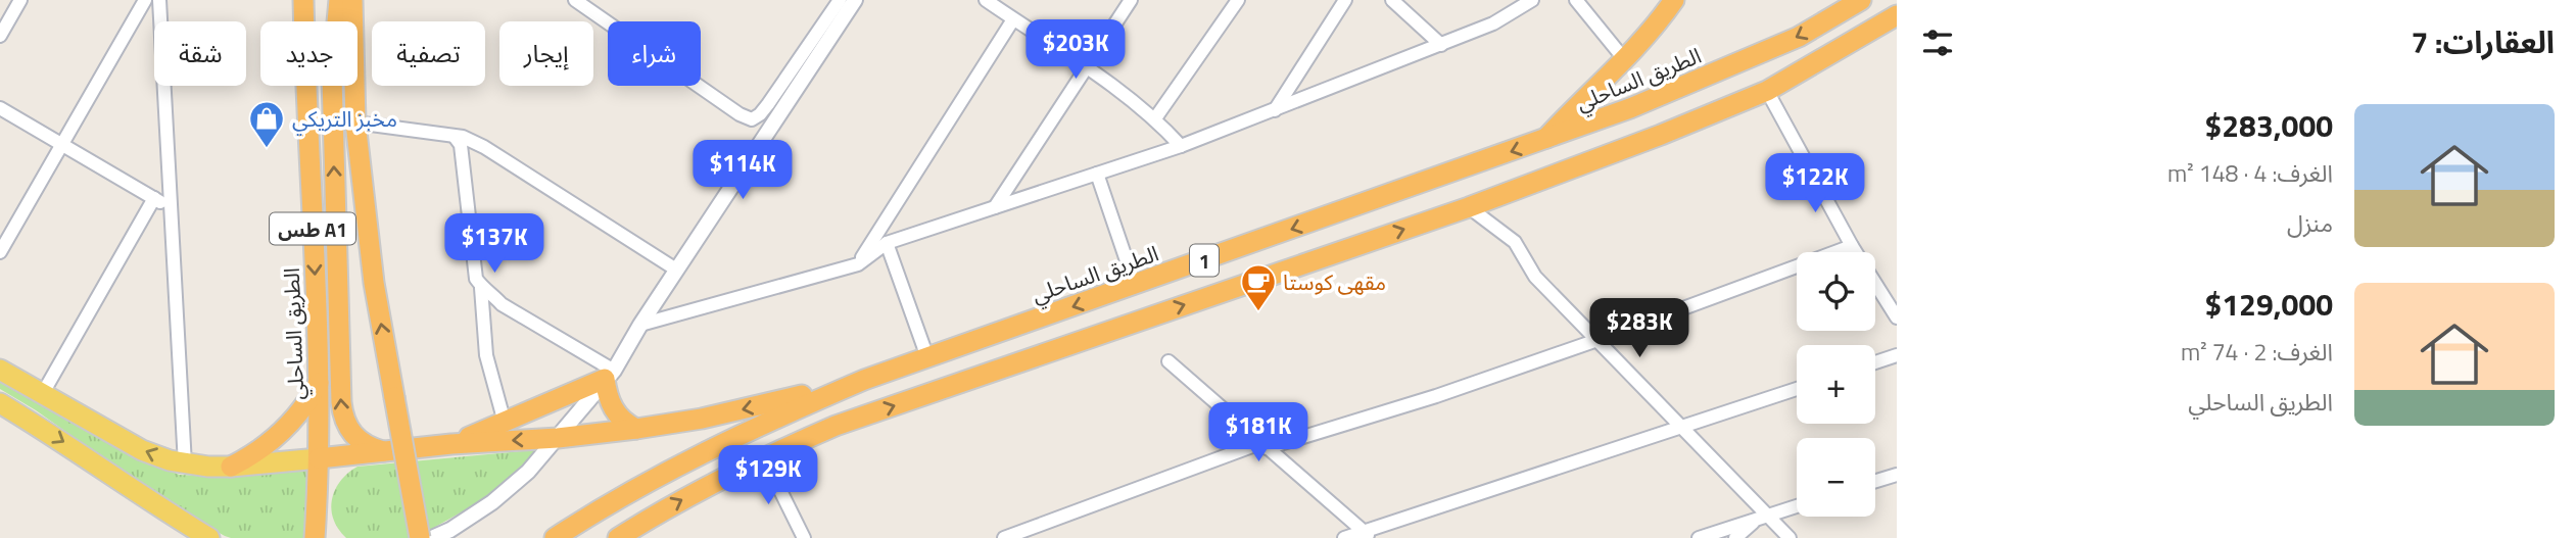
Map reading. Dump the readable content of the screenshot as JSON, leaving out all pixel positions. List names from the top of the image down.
{
  "streets": {
    "highway": ["الطريق الساحلي", "طس A1", "1"]
  },
  "places": {
    "shop": ["مخبز التريكي"],
    "cafe": ["مقهى كوستا"]
  },
  "page": {
    "heading": "العقارات: 7",
    "price": [
      "$203K",
      "$114K",
      "$122K",
      "$137K",
      "$283K",
      "$181K",
      "$129K"
    ],
    "chip": [
      "شراء",
      "إيجار",
      "تصفية",
      "جديد",
      "شقة"
    ],
    "list": [
      {
        "name": "$283,000",
        "note": "الغرف: 4 · 148 m² · منزل"
      },
      {
        "name": "$129,000",
        "note": "الغرف: 2 · 74 m² · الطريق الساحلي"
      }
    ],
    "map_buttons": ["+", "−"]
  }
}
